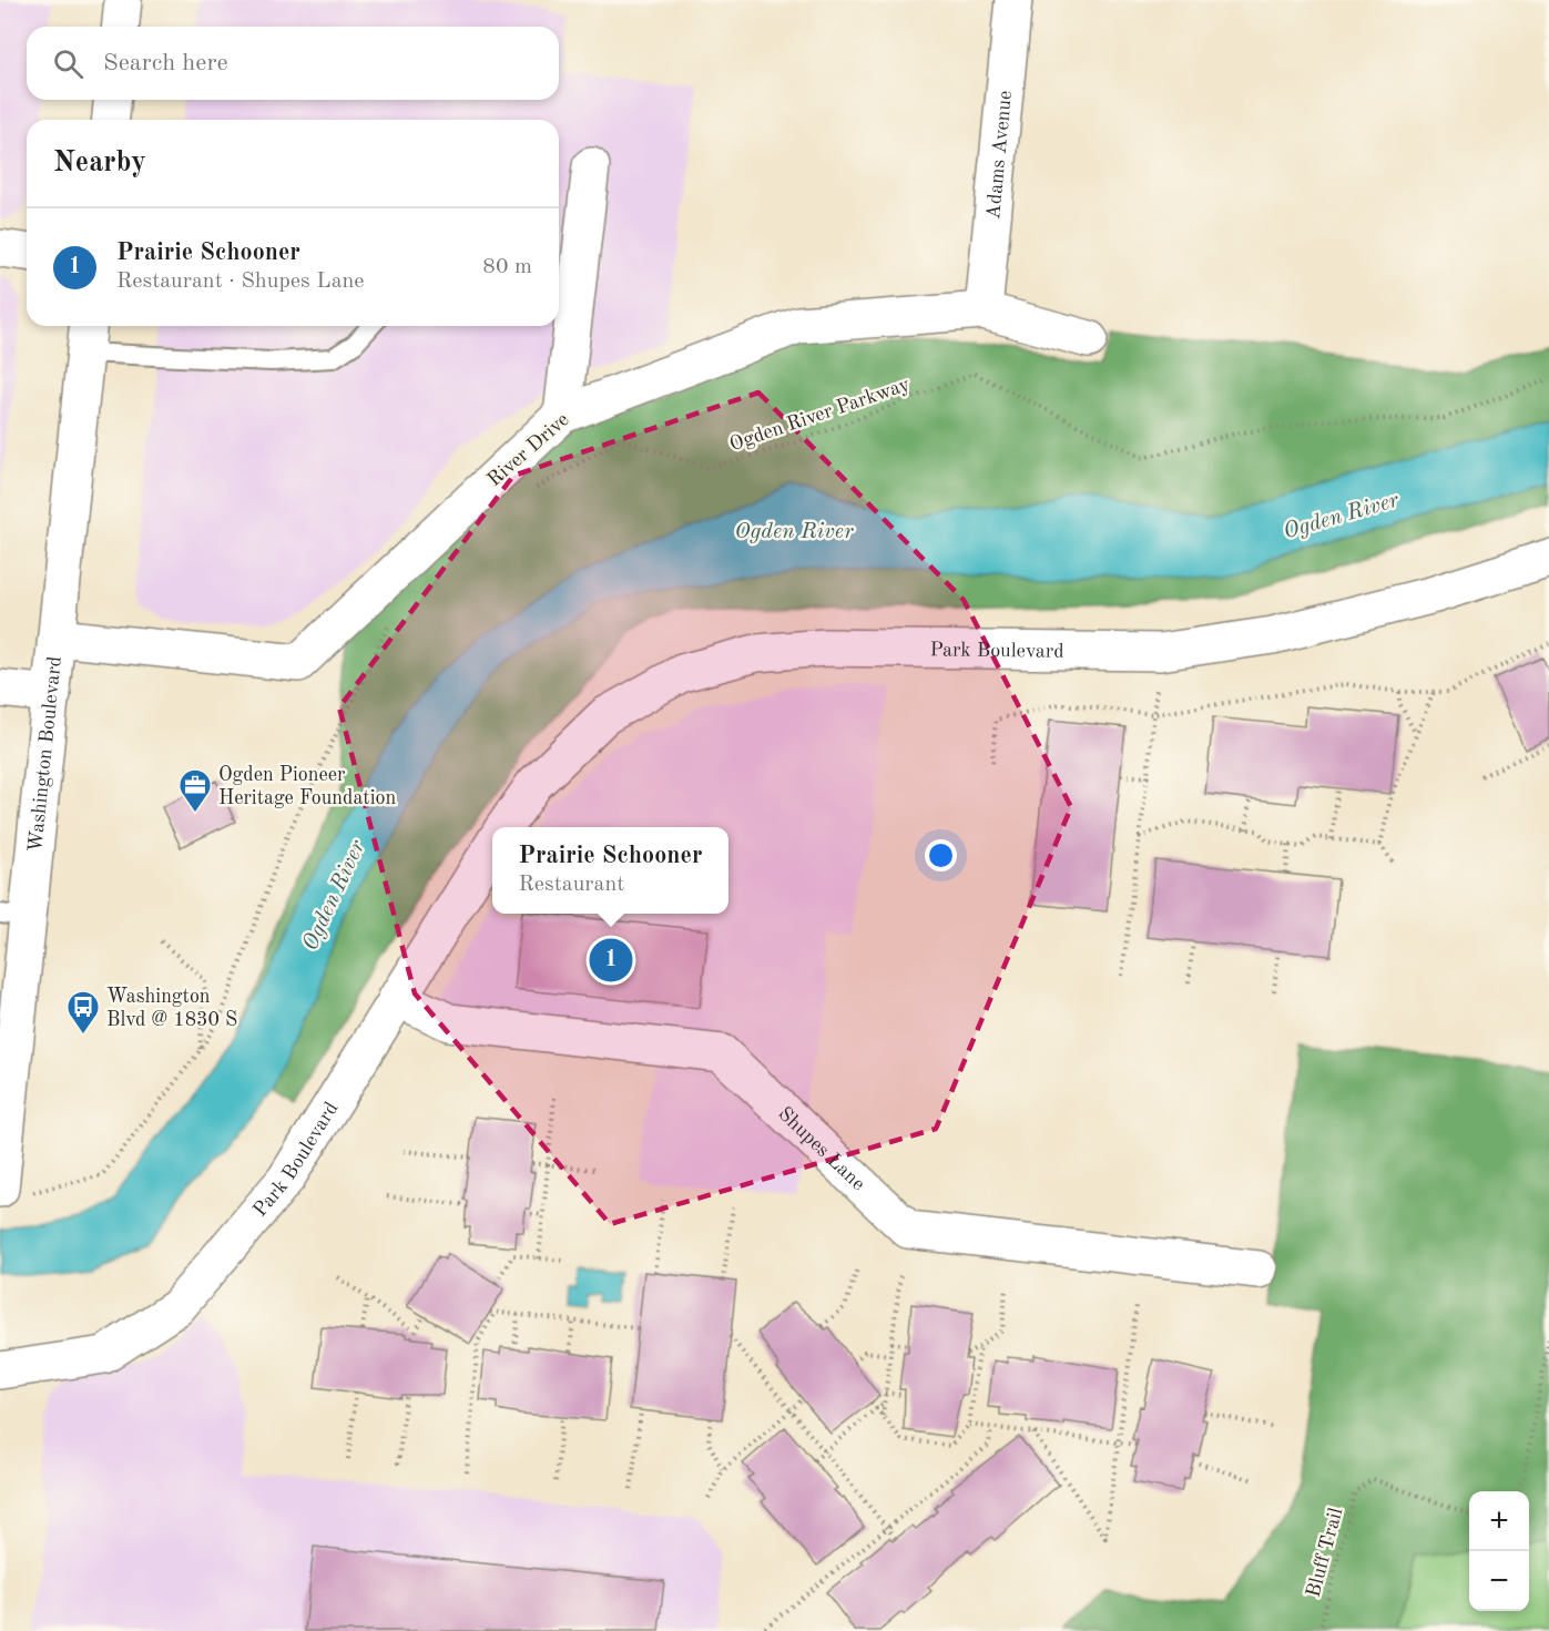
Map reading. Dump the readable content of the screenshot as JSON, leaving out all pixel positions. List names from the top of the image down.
{
  "streets": {
    "street": [
      "Adams Avenue",
      "River Drive",
      "Park Boulevard",
      "Washington Boulevard",
      "Shupes Lane"
    ],
    "path": ["Ogden River Parkway", "Bluff Trail"]
  },
  "crossings": [
    ["Adams Avenue", "River Drive"],
    ["River Drive", "Washington Boulevard"],
    ["Park Boulevard", "Shupes Lane"]
  ],
  "water": ["Ogden River"],
  "places": {
    "office": ["Ogden Pioneer Heritage Foundation"],
    "bus stop": ["Washington Blvd @ 1830 S"]
  },
  "page": {
    "search": "Search here",
    "heading": "Nearby",
    "list": [
      {
        "mark": "1",
        "name": "Prairie Schooner",
        "note": "Restaurant · Shupes Lane",
        "value": "80 m"
      }
    ],
    "popup": ["Prairie Schooner", "Restaurant"],
    "pins": "1",
    "map_buttons": ["+", "−"]
  }
}
